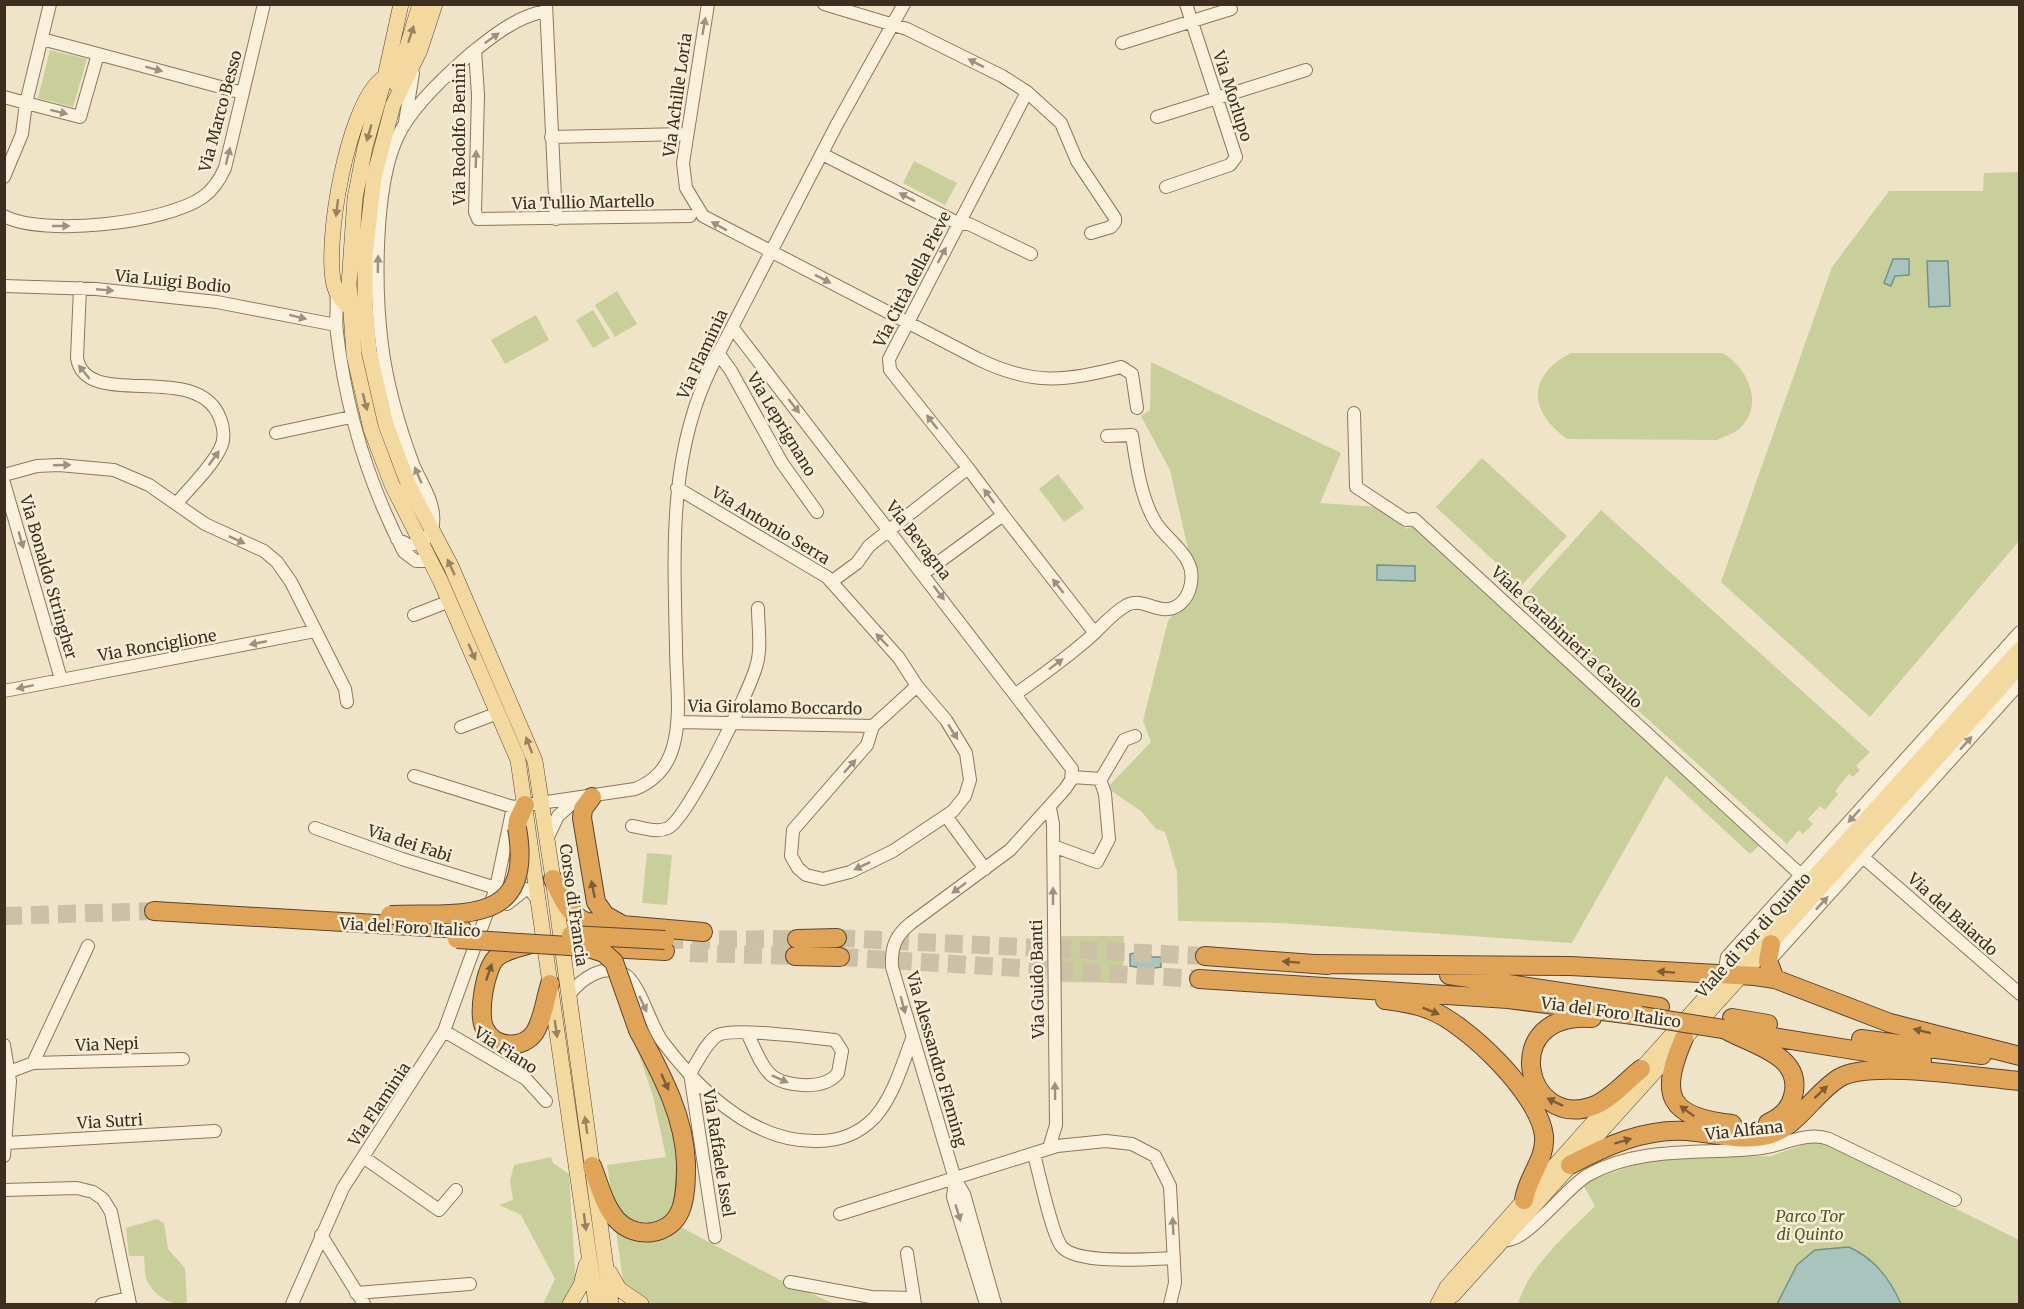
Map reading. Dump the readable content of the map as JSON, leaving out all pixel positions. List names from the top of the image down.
{
  "streets": {
    "highway": ["Via del Foro Italico"],
    "main road": ["Corso di Francia", "Viale di Tor di Quinto"],
    "street": [
      "Via Achille Loria",
      "Via Morlupo",
      "Via Marco Besso",
      "Via Rodolfo Benini",
      "Via Tullio Martello",
      "Via Città della Pieve",
      "Via Luigi Bodio",
      "Via Flaminia",
      "Via Leprignano",
      "Via Antonio Serra",
      "Via Bevagna",
      "Via Bonaldo Stringher",
      "Viale Carabinieri a Cavallo",
      "Via Ronciglione",
      "Via Girolamo Boccardo",
      "Via dei Fabi",
      "Via del Baiardo",
      "Via Guido Banti",
      "Via Nepi",
      "Via Fiano",
      "Via Alessandro Fleming",
      "Via Sutri",
      "Via Alfana",
      "Via Raffaele Issel"
    ]
  },
  "crossings": [
    ["Via Achille Loria", "Via Città della Pieve"],
    ["Via Achille Loria", "Via Flaminia"],
    ["Via Rodolfo Benini", "Via Tullio Martello"],
    ["Via Luigi Bodio", "Corso di Francia"],
    ["Via Flaminia", "Via Leprignano"],
    ["Via Flaminia", "Via Antonio Serra"],
    ["Via Flaminia", "Via Bevagna"],
    ["Via Flaminia", "Via Girolamo Boccardo"],
    ["Via Flaminia", "Via dei Fabi"],
    ["Via Flaminia", "Corso di Francia"],
    ["Via Flaminia", "Via Fiano"],
    ["Via Antonio Serra", "Via Girolamo Boccardo"],
    ["Via Bonaldo Stringher", "Via Ronciglione"],
    ["Viale Carabinieri a Cavallo", "Viale di Tor di Quinto"],
    ["Via del Baiardo", "Viale di Tor di Quinto"],
    ["Viale di Tor di Quinto", "Via Alfana"]
  ],
  "one_way": [
    "Via Marco Besso",
    "Via Città della Pieve",
    "Via Luigi Bodio",
    "Via Bonaldo Stringher",
    "Via Ronciglione",
    "Via Guido Banti",
    "Via Alessandro Fleming"
  ],
  "parks": ["Parco Tor di Quinto"]
}
